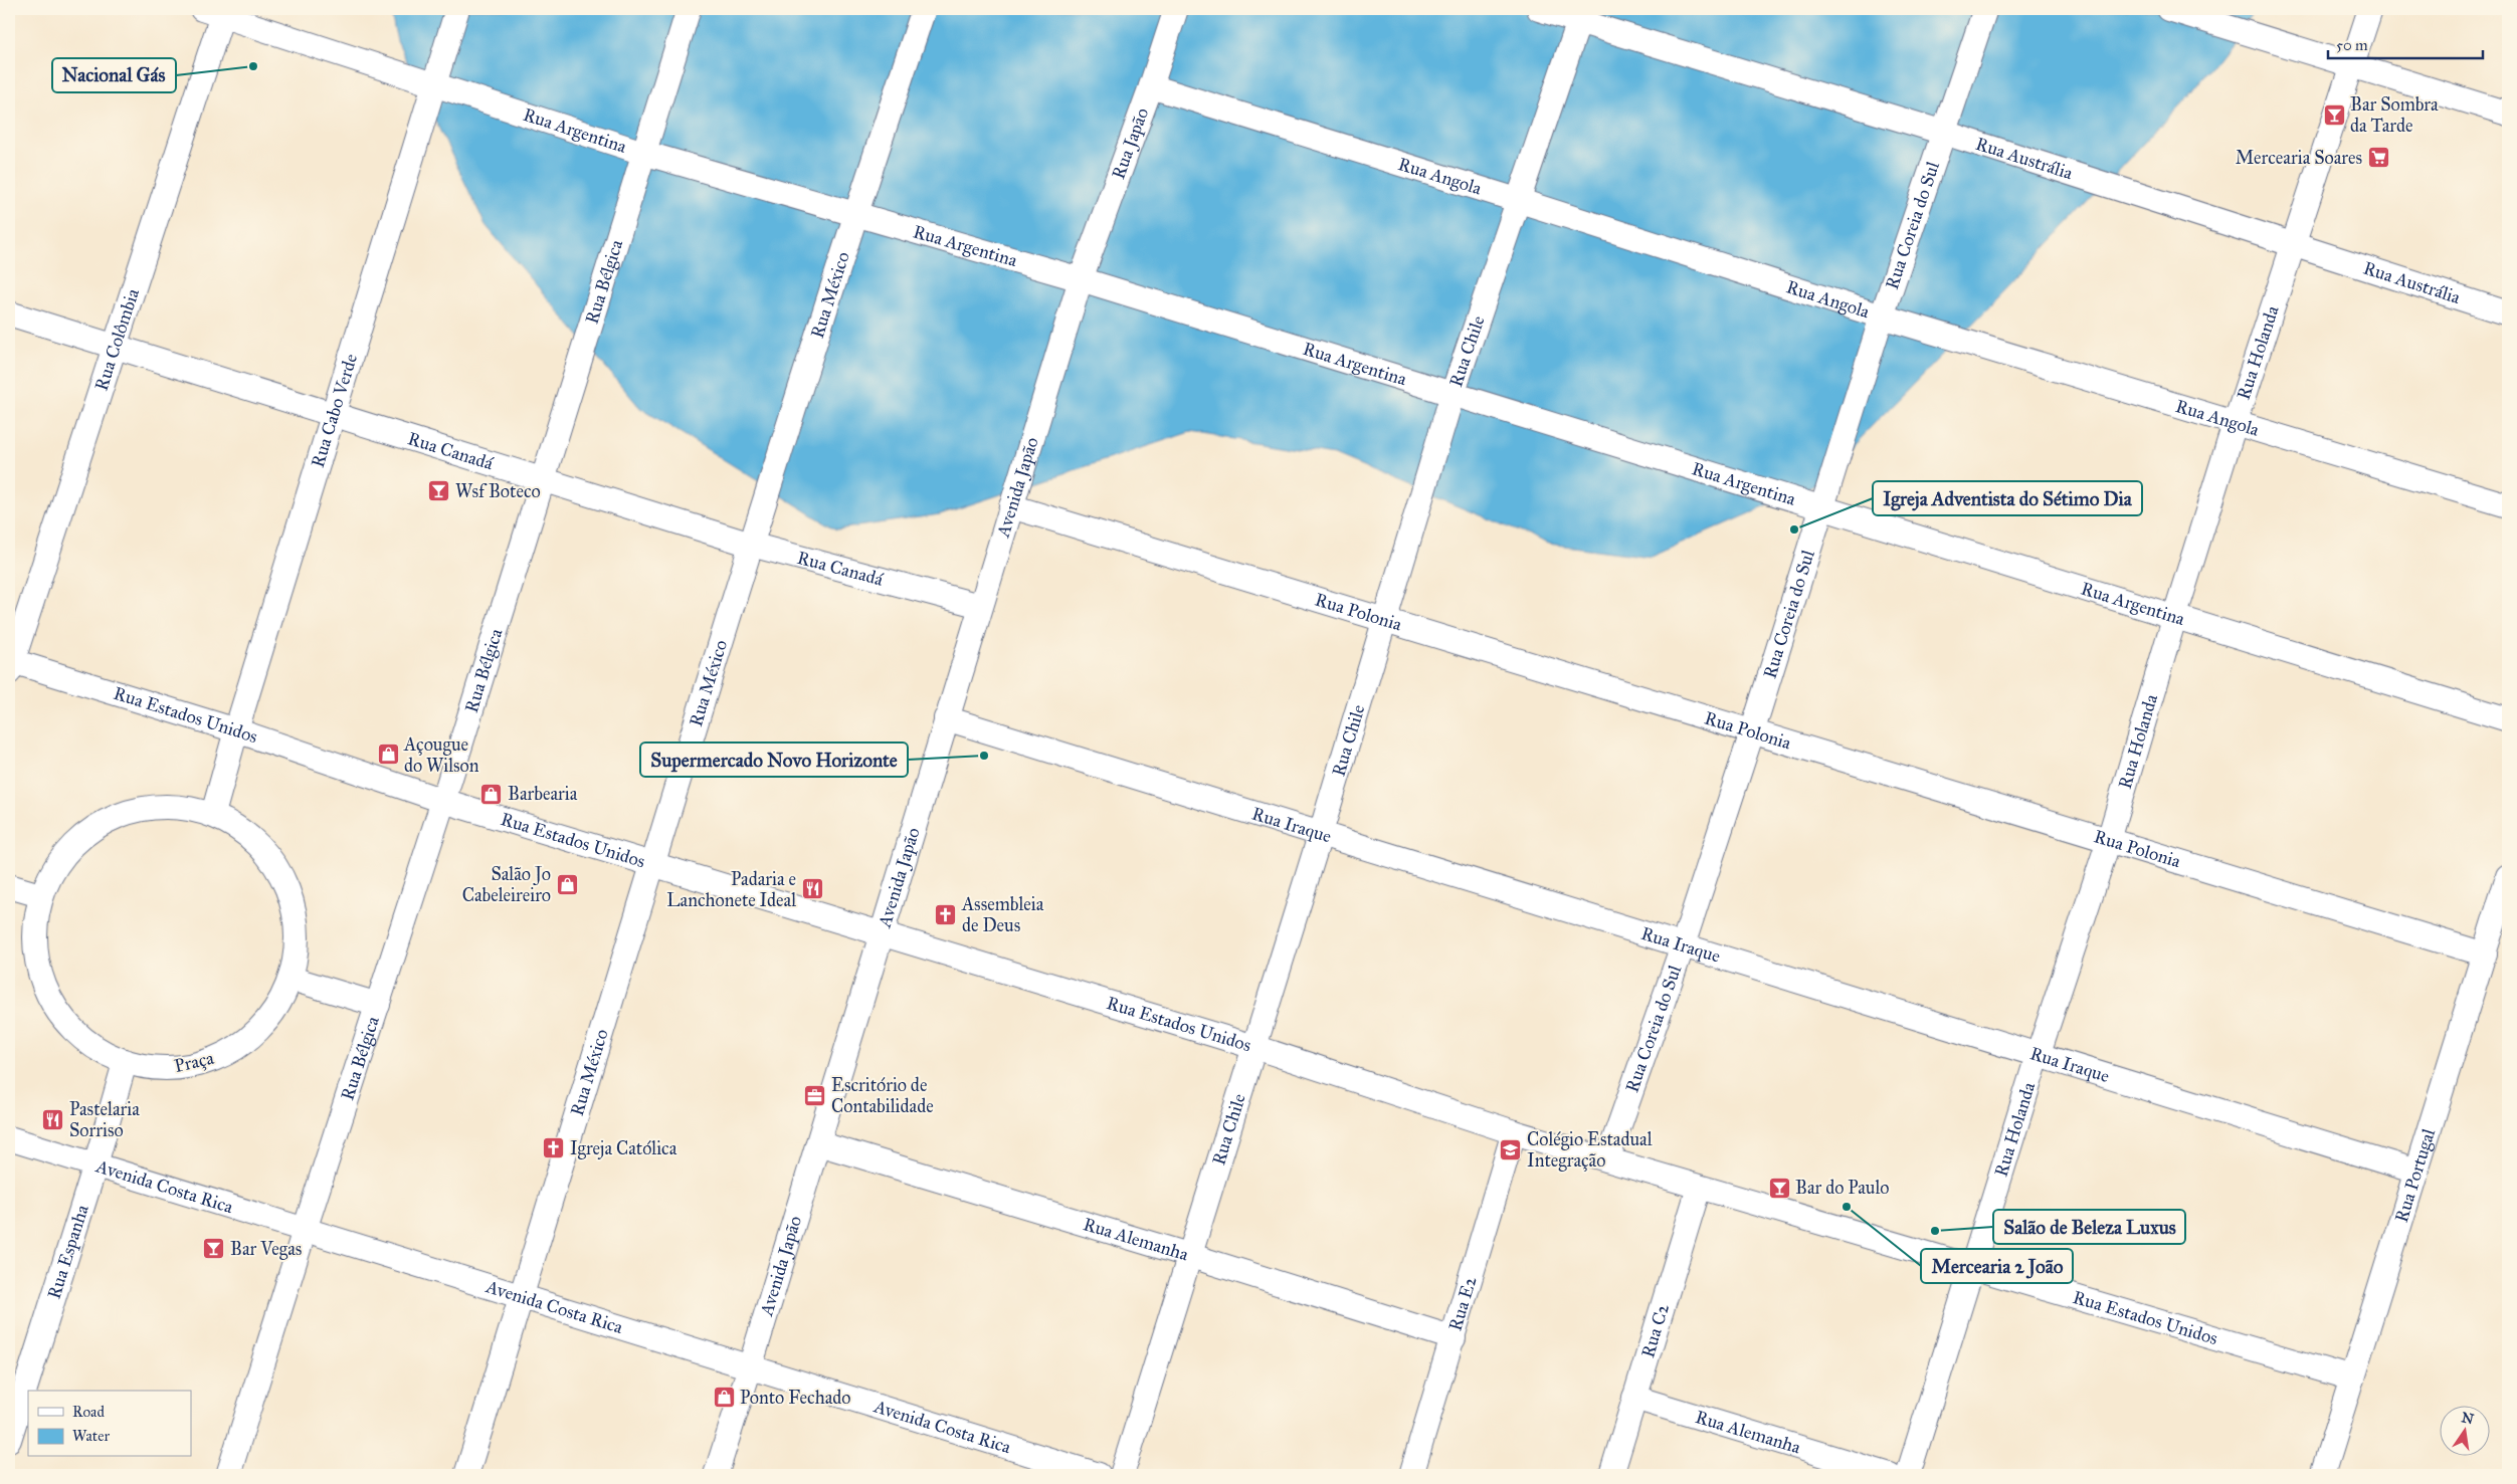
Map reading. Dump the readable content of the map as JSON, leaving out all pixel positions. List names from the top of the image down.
{
  "streets": {
    "street": [
      "Rua Argentina",
      "Rua Japão",
      "Rua Austrália",
      "Rua Angola",
      "Rua Coreia do Sul",
      "Rua Bélgica",
      "Rua México",
      "Rua Colômbia",
      "Rua Chile",
      "Rua Holanda",
      "Rua Cabo Verde",
      "Rua Canadá",
      "Avenida Japão",
      "Rua Polonia",
      "Rua Estados Unidos",
      "Rua Iraque",
      "Praça",
      "Rua Portugal",
      "Avenida Costa Rica",
      "Rua Alemanha",
      "Rua Espanha",
      "Rua E2",
      "Rua C2"
    ]
  },
  "crossings": [
    ["Rua Argentina", "Rua Japão"],
    ["Rua Argentina", "Rua Coreia do Sul"],
    ["Rua Argentina", "Rua Bélgica"],
    ["Rua Argentina", "Rua México"],
    ["Rua Argentina", "Rua Colômbia"],
    ["Rua Argentina", "Rua Chile"],
    ["Rua Argentina", "Rua Holanda"],
    ["Rua Argentina", "Rua Cabo Verde"],
    ["Rua Argentina", "Avenida Japão"],
    ["Rua Japão", "Rua Angola"],
    ["Rua Japão", "Avenida Japão"],
    ["Rua Austrália", "Rua Coreia do Sul"],
    ["Rua Austrália", "Rua Chile"],
    ["Rua Austrália", "Rua Holanda"],
    ["Rua Angola", "Rua Coreia do Sul"],
    ["Rua Angola", "Rua Chile"],
    ["Rua Angola", "Rua Holanda"],
    ["Rua Coreia do Sul", "Rua Polonia"],
    ["Rua Coreia do Sul", "Rua Estados Unidos"],
    ["Rua Coreia do Sul", "Rua Iraque"],
    ["Rua Bélgica", "Rua Canadá"],
    ["Rua Bélgica", "Rua Estados Unidos"],
    ["Rua Bélgica", "Avenida Costa Rica"],
    ["Rua México", "Rua Canadá"],
    ["Rua México", "Rua Estados Unidos"],
    ["Rua México", "Avenida Costa Rica"],
    ["Rua Colômbia", "Rua Canadá"],
    ["Rua Colômbia", "Rua Estados Unidos"],
    ["Rua Chile", "Rua Polonia"],
    ["Rua Chile", "Rua Estados Unidos"],
    ["Rua Chile", "Rua Iraque"],
    ["Rua Chile", "Rua Alemanha"],
    ["Rua Holanda", "Rua Polonia"],
    ["Rua Holanda", "Rua Estados Unidos"],
    ["Rua Holanda", "Rua Iraque"],
    ["Rua Cabo Verde", "Rua Canadá"],
    ["Rua Cabo Verde", "Rua Estados Unidos"],
    ["Rua Cabo Verde", "Praça"],
    ["Rua Canadá", "Avenida Japão"],
    ["Avenida Japão", "Rua Polonia"],
    ["Avenida Japão", "Rua Estados Unidos"],
    ["Avenida Japão", "Rua Iraque"],
    ["Avenida Japão", "Avenida Costa Rica"],
    ["Avenida Japão", "Rua Alemanha"],
    ["Rua Polonia", "Rua Portugal"],
    ["Rua Estados Unidos", "Rua Portugal"],
    ["Rua Estados Unidos", "Rua E2"],
    ["Rua Estados Unidos", "Rua C2"],
    ["Rua Iraque", "Rua Portugal"],
    ["Praça", "Rua Espanha"],
    ["Avenida Costa Rica", "Rua Espanha"],
    ["Rua Alemanha", "Rua E2"],
    ["Rua Alemanha", "Rua C2"]
  ],
  "places": {
    "other": [
      "Nacional Gás",
      "Igreja Adventista do Sétimo Dia",
      "Supermercado Novo Horizonte",
      "Mercearia 2 João",
      "Salão de Beleza Luxus"
    ],
    "bar": [
      "Bar Sombra da Tarde",
      "Wsf Boteco",
      "Bar do Paulo",
      "Bar Vegas"
    ],
    "supermarket": ["Mercearia Soares"],
    "shop": [
      "Açougue do Wilson",
      "Barbearia",
      "Salão Jo Cabeleireiro",
      "Ponto Fechado"
    ],
    "restaurant": ["Padaria e Lanchonete Ideal", "Pastelaria Sorriso"],
    "church": ["Assembleia de Deus", "Igreja Católica"],
    "office": ["Escritório de Contabilidade"],
    "school or university": ["Colégio Estadual Integração"]
  },
  "legend": ["Road", "Water"],
  "scale_bar": "50 m",
  "north": "top"
}
